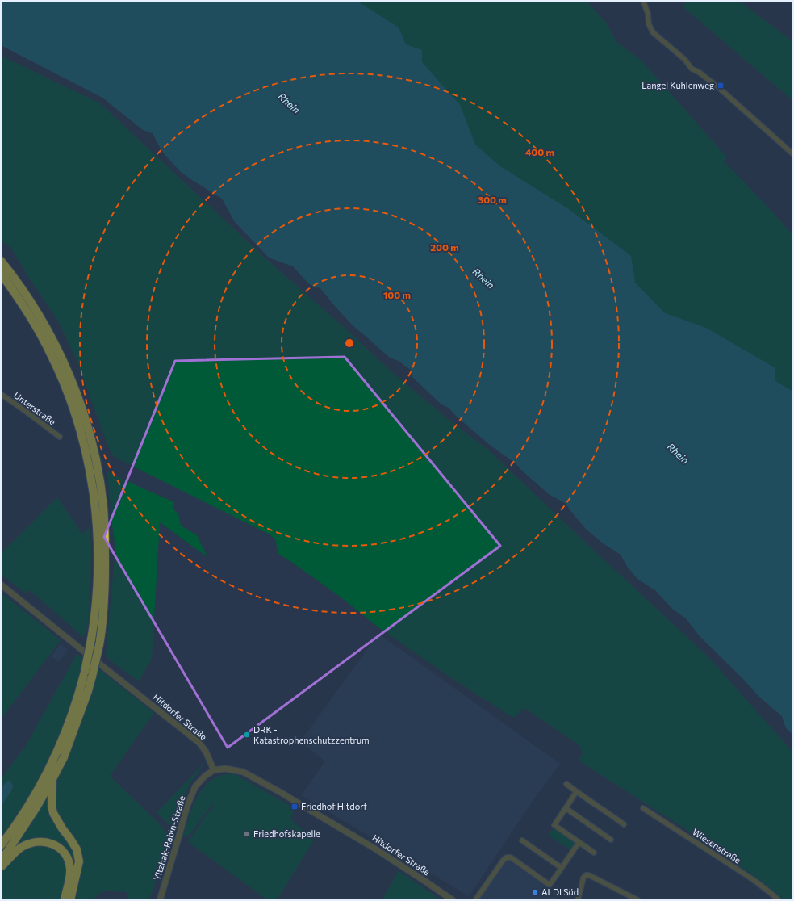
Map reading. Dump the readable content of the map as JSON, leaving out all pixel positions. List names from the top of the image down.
{
  "streets": {
    "street": [
      "Unterstraße",
      "Hitdorfer Straße",
      "Yitzhak-Rabin-Straße",
      "Wiesenstraße"
    ]
  },
  "crossings": [
    ["Hitdorfer Straße", "Yitzhak-Rabin-Straße"]
  ],
  "water": ["Rhein"],
  "places": {
    "transit": ["Langel Kuhlenweg", "Friedhof Hitdorf"],
    "other": ["DRK - Katastrophenschutzzentrum", "Friedhofskapelle", "ALDI Süd"]
  },
  "rings": [
    "400 m",
    "300 m",
    "200 m",
    "100 m"
  ]
}
